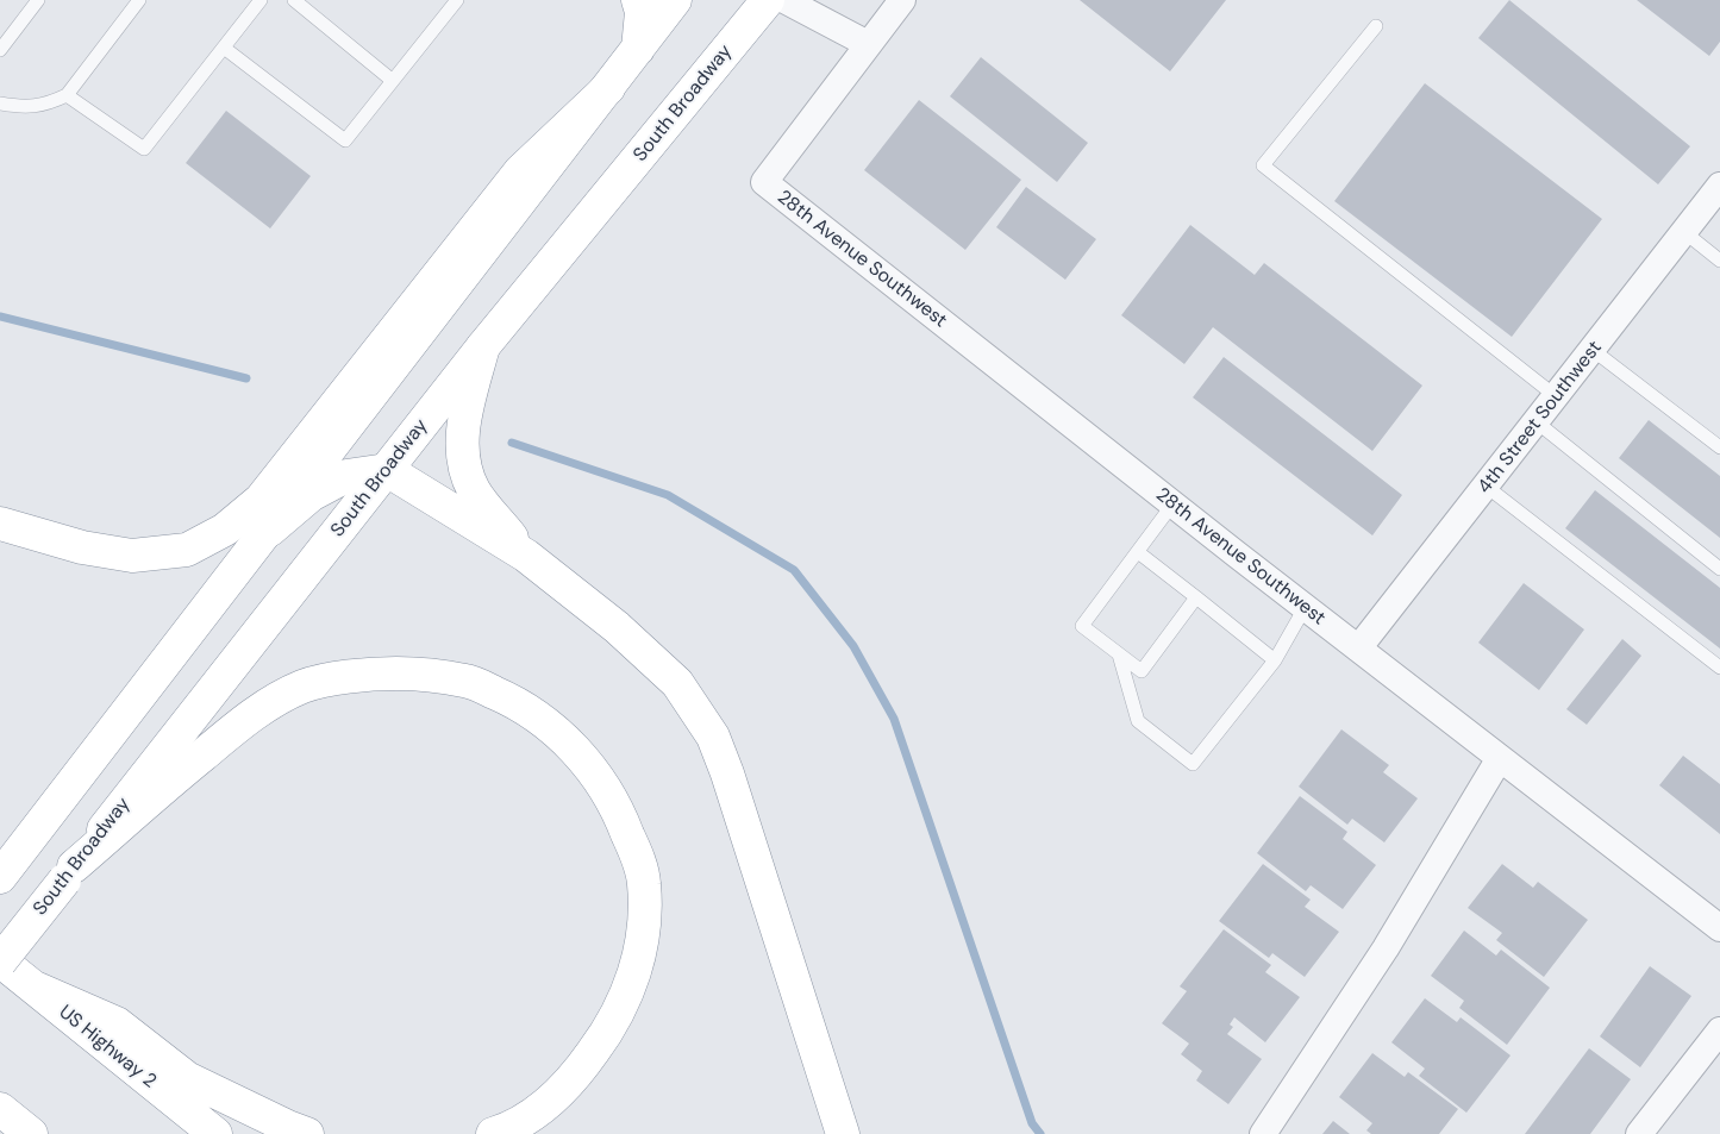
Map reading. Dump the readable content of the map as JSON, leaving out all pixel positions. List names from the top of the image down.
{
  "streets": {
    "highway": ["South Broadway", "US Highway 2"],
    "street": ["28th Avenue Southwest", "4th Street Southwest"]
  },
  "crossings": [
    ["South Broadway", "US Highway 2"],
    ["28th Avenue Southwest", "4th Street Southwest"]
  ]
}
